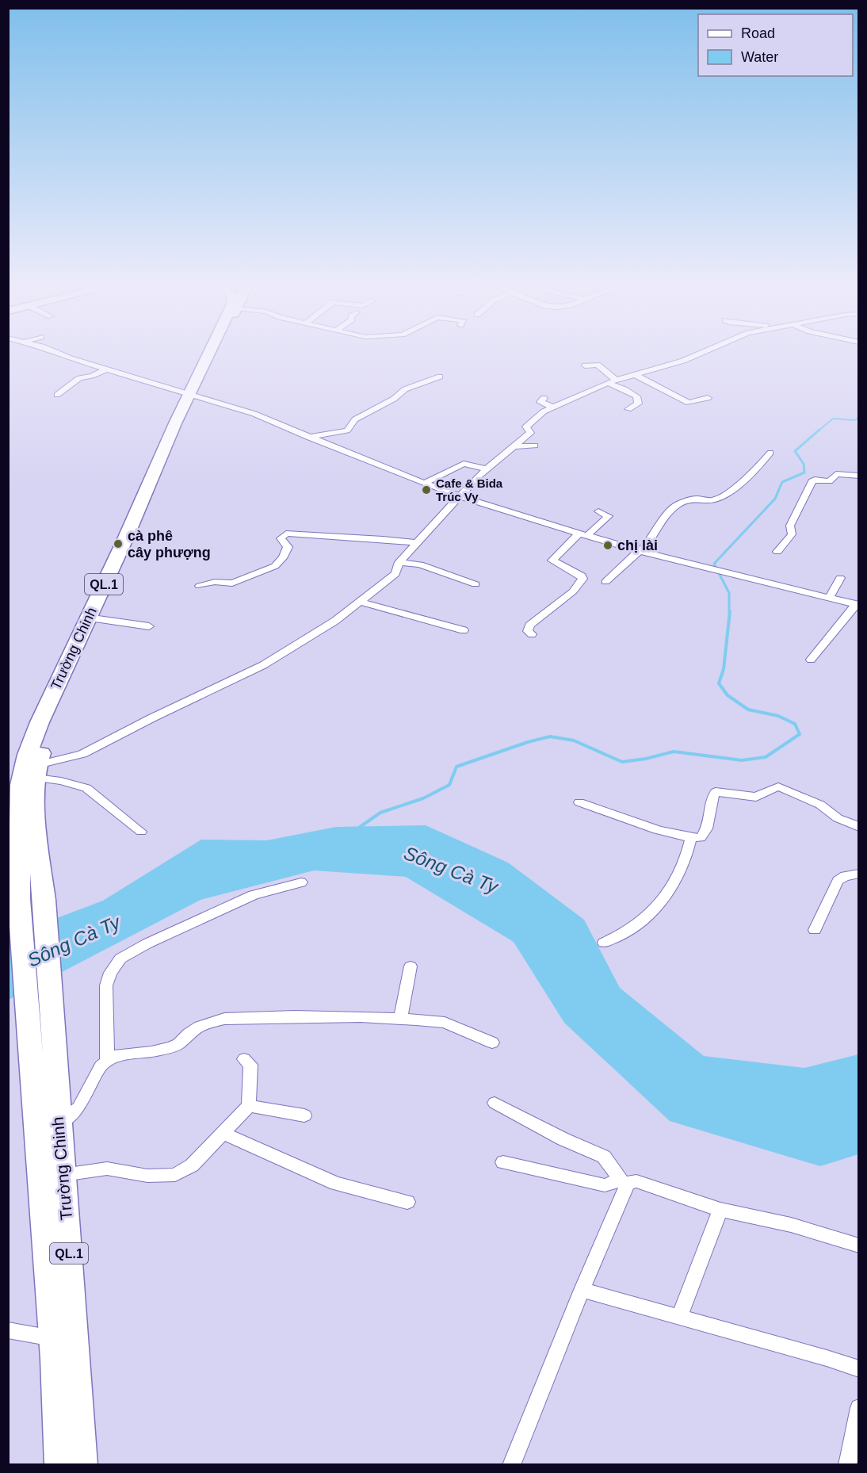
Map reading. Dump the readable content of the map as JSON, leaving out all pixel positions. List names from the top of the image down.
{
  "streets": {
    "highway": ["QL.1", "Trường Chinh"]
  },
  "water": ["Sông Cà Ty"],
  "places": ["Cafe & Bida Trúc Vy", "cà phê cây phượng", "chị lài"],
  "legend": ["Road", "Water"]
}
